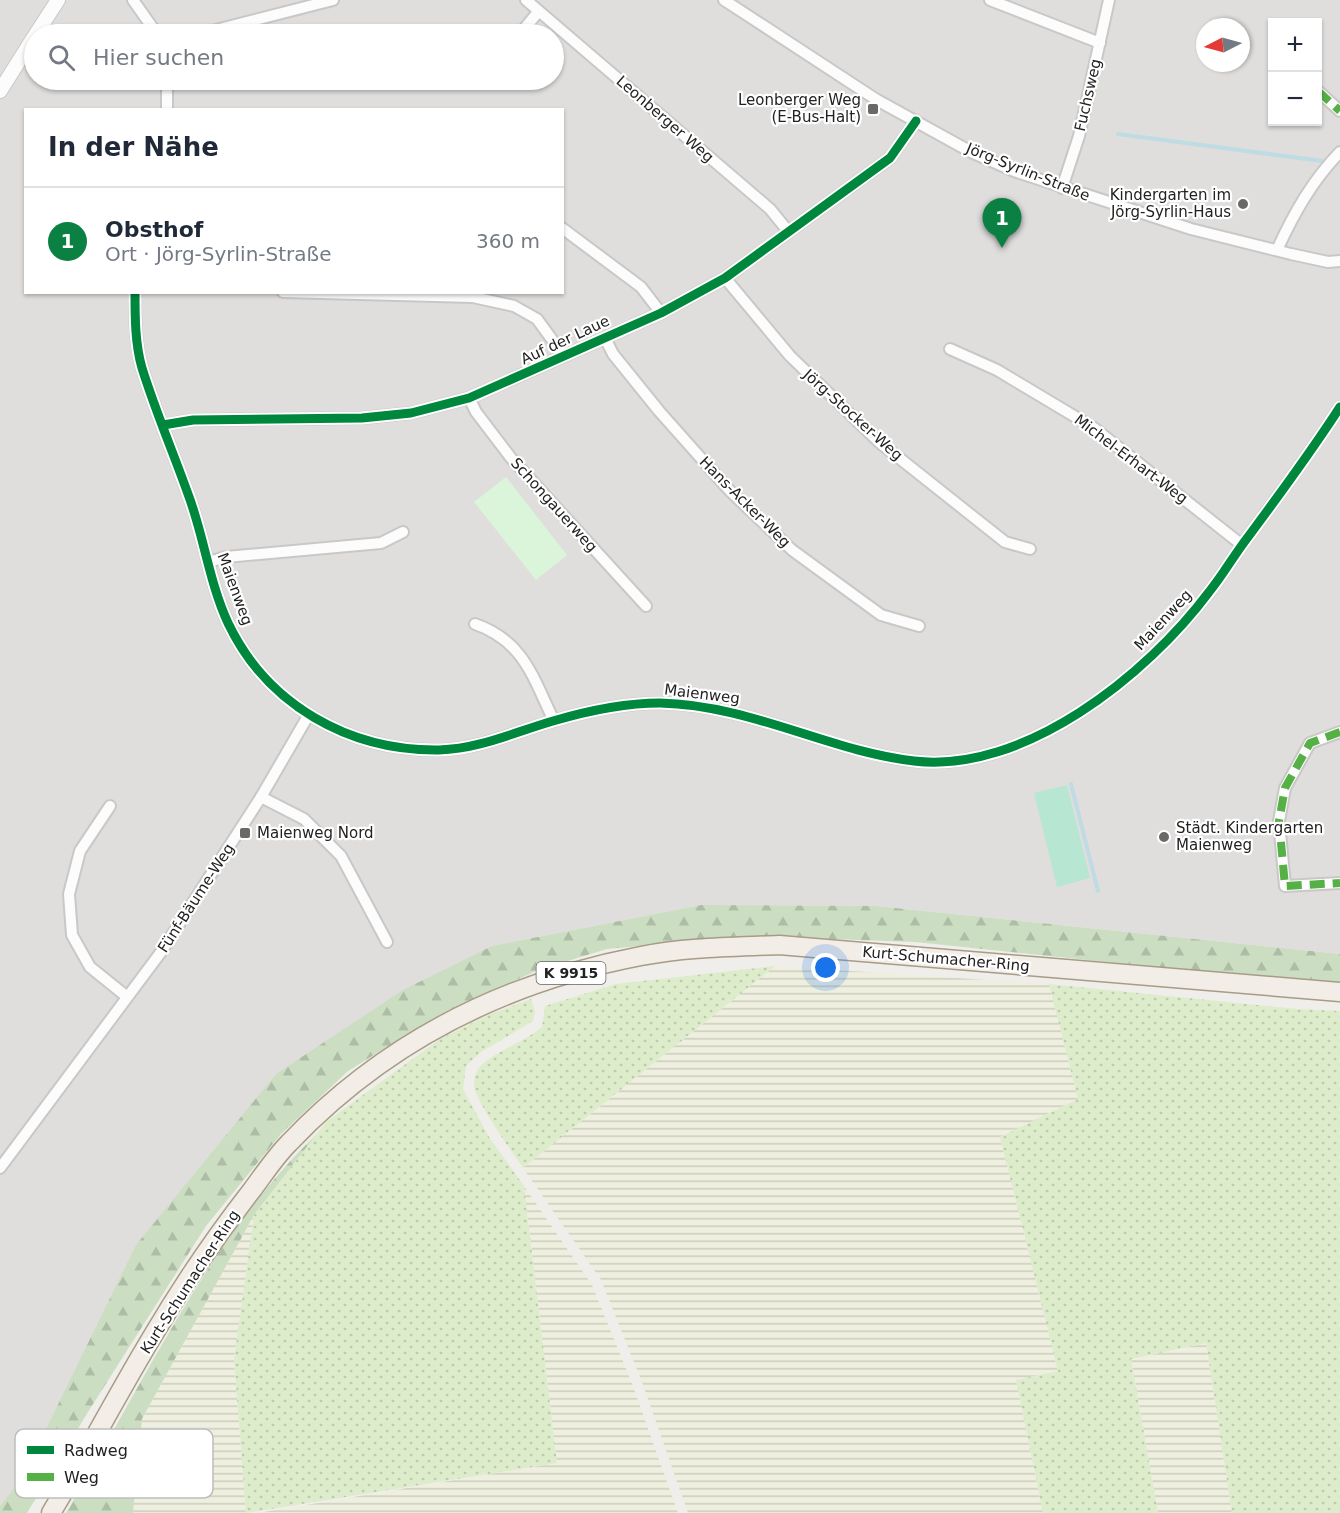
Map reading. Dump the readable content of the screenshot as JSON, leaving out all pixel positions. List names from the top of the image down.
{
  "streets": {
    "main road": ["Kurt-Schumacher-Ring", "K 9915"],
    "street": [
      "Fuchsweg",
      "Leonberger Weg",
      "Jörg-Syrlin-Straße",
      "Auf der Laue",
      "Jörg-Stocker-Weg",
      "Michel-Erhart-Weg",
      "Hans-Acker-Weg",
      "Schongauerweg",
      "Maienweg",
      "Fünf-Bäume-Weg"
    ]
  },
  "crossings": [
    ["Fuchsweg", "Jörg-Syrlin-Straße"],
    ["Leonberger Weg", "Auf der Laue"],
    ["Jörg-Syrlin-Straße", "Auf der Laue"],
    ["Auf der Laue", "Jörg-Stocker-Weg"],
    ["Auf der Laue", "Hans-Acker-Weg"],
    ["Auf der Laue", "Schongauerweg"],
    ["Auf der Laue", "Maienweg"],
    ["Michel-Erhart-Weg", "Maienweg"],
    ["Maienweg", "Fünf-Bäume-Weg"]
  ],
  "places": {
    "transit": ["Leonberger Weg (E-Bus-Halt)", "Maienweg Nord"],
    "other": ["Kindergarten im Jörg-Syrlin-Haus", "Städt. Kindergarten Maienweg"]
  },
  "legend": ["Radweg", "Weg"],
  "north": "left",
  "page": {
    "map_buttons": ["+", "−"],
    "search": "Hier suchen",
    "heading": "In der Nähe",
    "list": [
      {
        "mark": "1",
        "name": "Obsthof",
        "note": "Ort · Jörg-Syrlin-Straße",
        "value": "360 m"
      }
    ],
    "pins": "1"
  }
}
